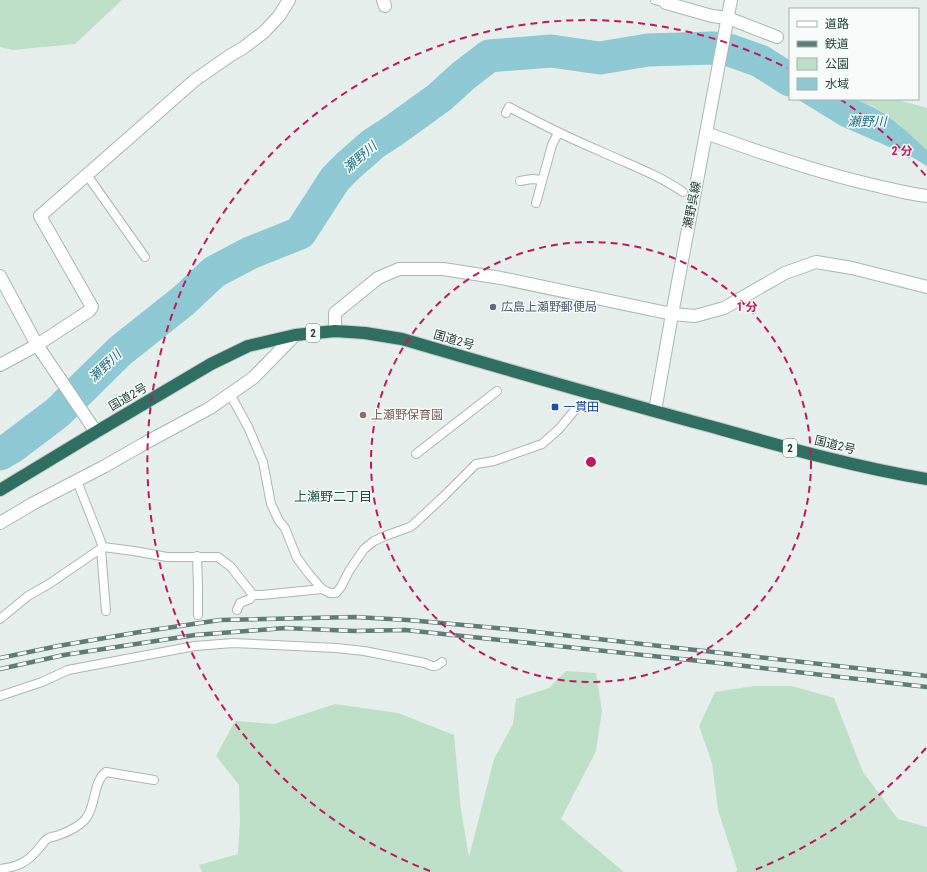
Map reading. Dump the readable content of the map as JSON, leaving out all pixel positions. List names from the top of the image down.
{
  "streets": {
    "highway": ["2", "国道2号"],
    "street": ["瀬野呉線"]
  },
  "crossings": [
    ["瀬野呉線", "国道2号"]
  ],
  "districts": ["上瀬野二丁目"],
  "water": ["瀬野川"],
  "places": {
    "other": ["広島上瀬野郵便局", "上瀬野保育園"],
    "transit": ["一貫田"]
  },
  "legend": [
    "道路",
    "鉄道",
    "公園",
    "水域"
  ],
  "rings": ["2 分", "1 分"]
}
